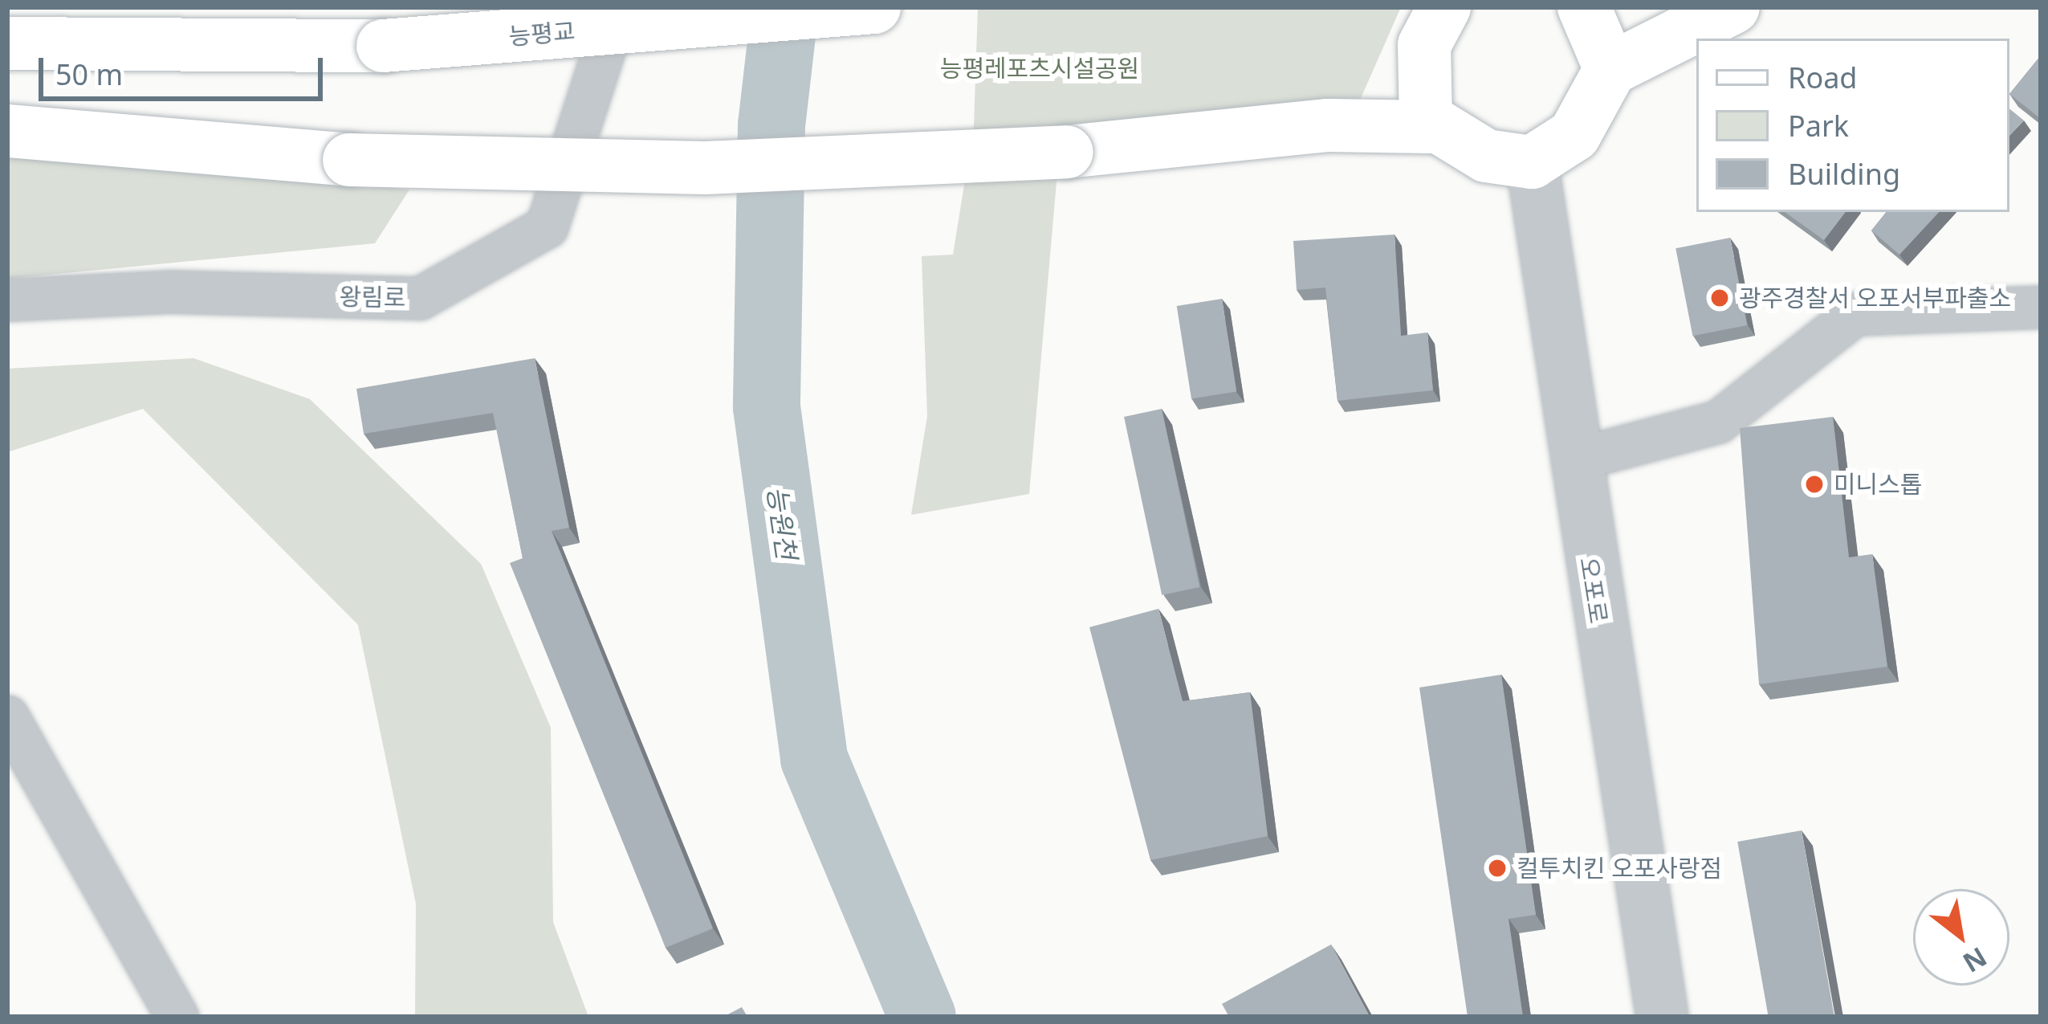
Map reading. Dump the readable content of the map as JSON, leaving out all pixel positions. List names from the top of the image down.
{
  "streets": {
    "main road": ["능평교"],
    "street": ["왕림로", "오포로"]
  },
  "water": ["능원천"],
  "parks": ["능평레포츠시설공원"],
  "places": ["광주경찰서 오포서부파출소", "미니스톱", "컬투치킨 오포사랑점"],
  "legend": ["Road", "Park", "Building"],
  "scale_bar": "50 m",
  "north": "bottom right"
}
